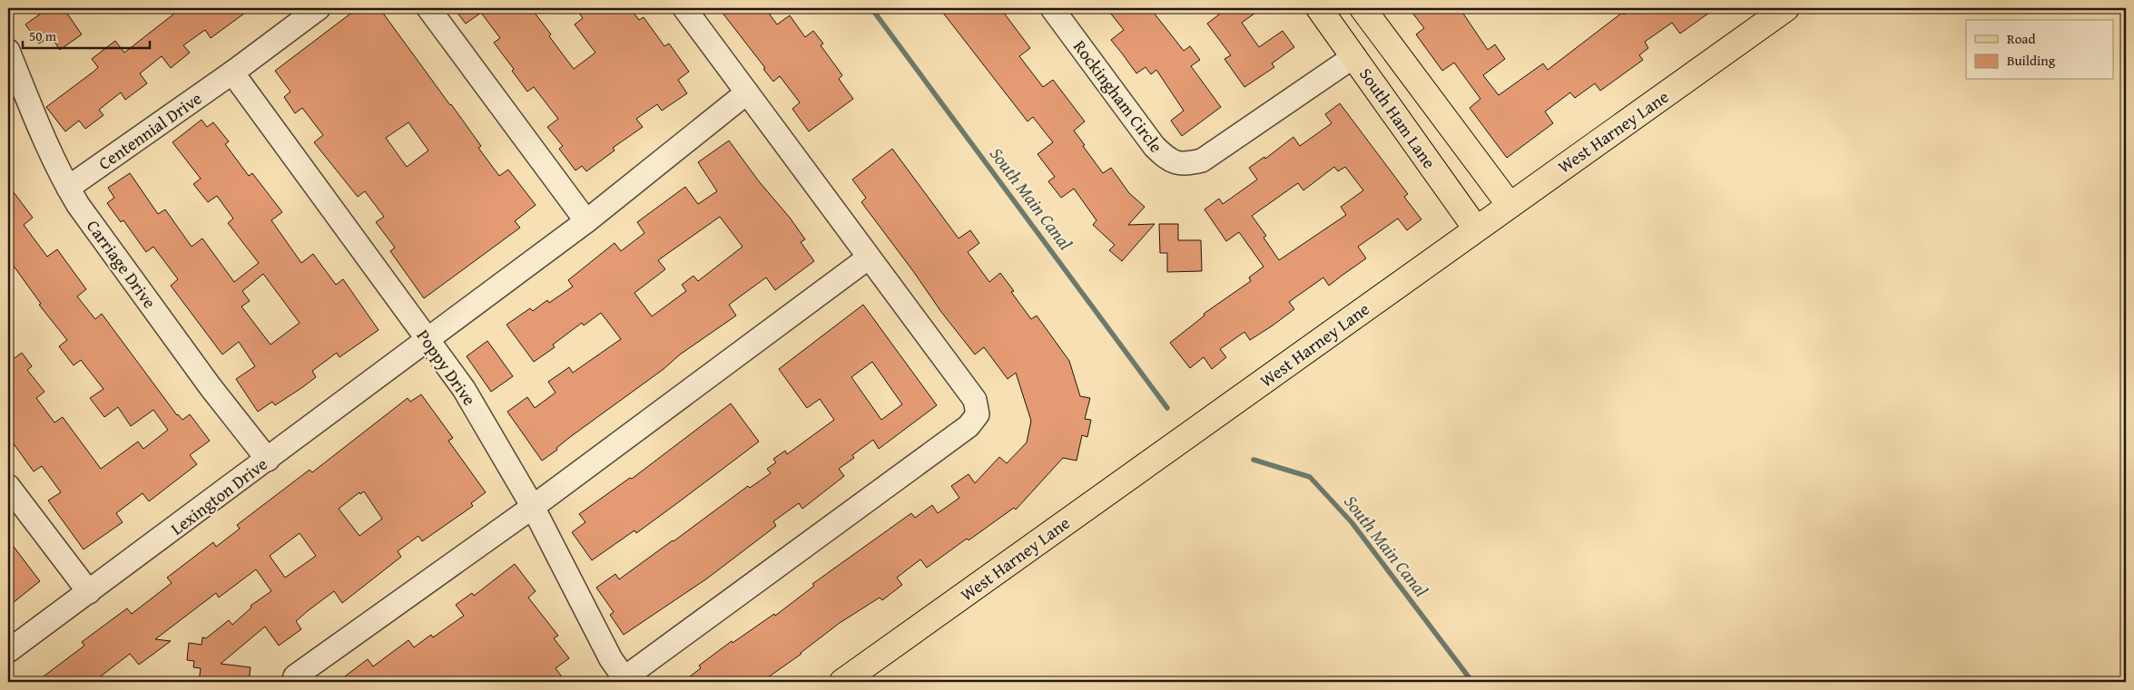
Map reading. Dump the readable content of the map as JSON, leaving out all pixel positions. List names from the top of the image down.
{
  "streets": {
    "main road": ["South Ham Lane", "West Harney Lane"],
    "street": [
      "Rockingham Circle",
      "Centennial Drive",
      "Carriage Drive",
      "Poppy Drive",
      "Lexington Drive"
    ]
  },
  "crossings": [
    ["Rockingham Circle", "South Ham Lane"],
    ["South Ham Lane", "West Harney Lane"],
    ["Centennial Drive", "Carriage Drive"],
    ["Centennial Drive", "Poppy Drive"],
    ["Carriage Drive", "Lexington Drive"],
    ["Poppy Drive", "Lexington Drive"]
  ],
  "water": ["South Main Canal"],
  "legend": ["Road", "Building"],
  "scale_bar": "50 m"
}
